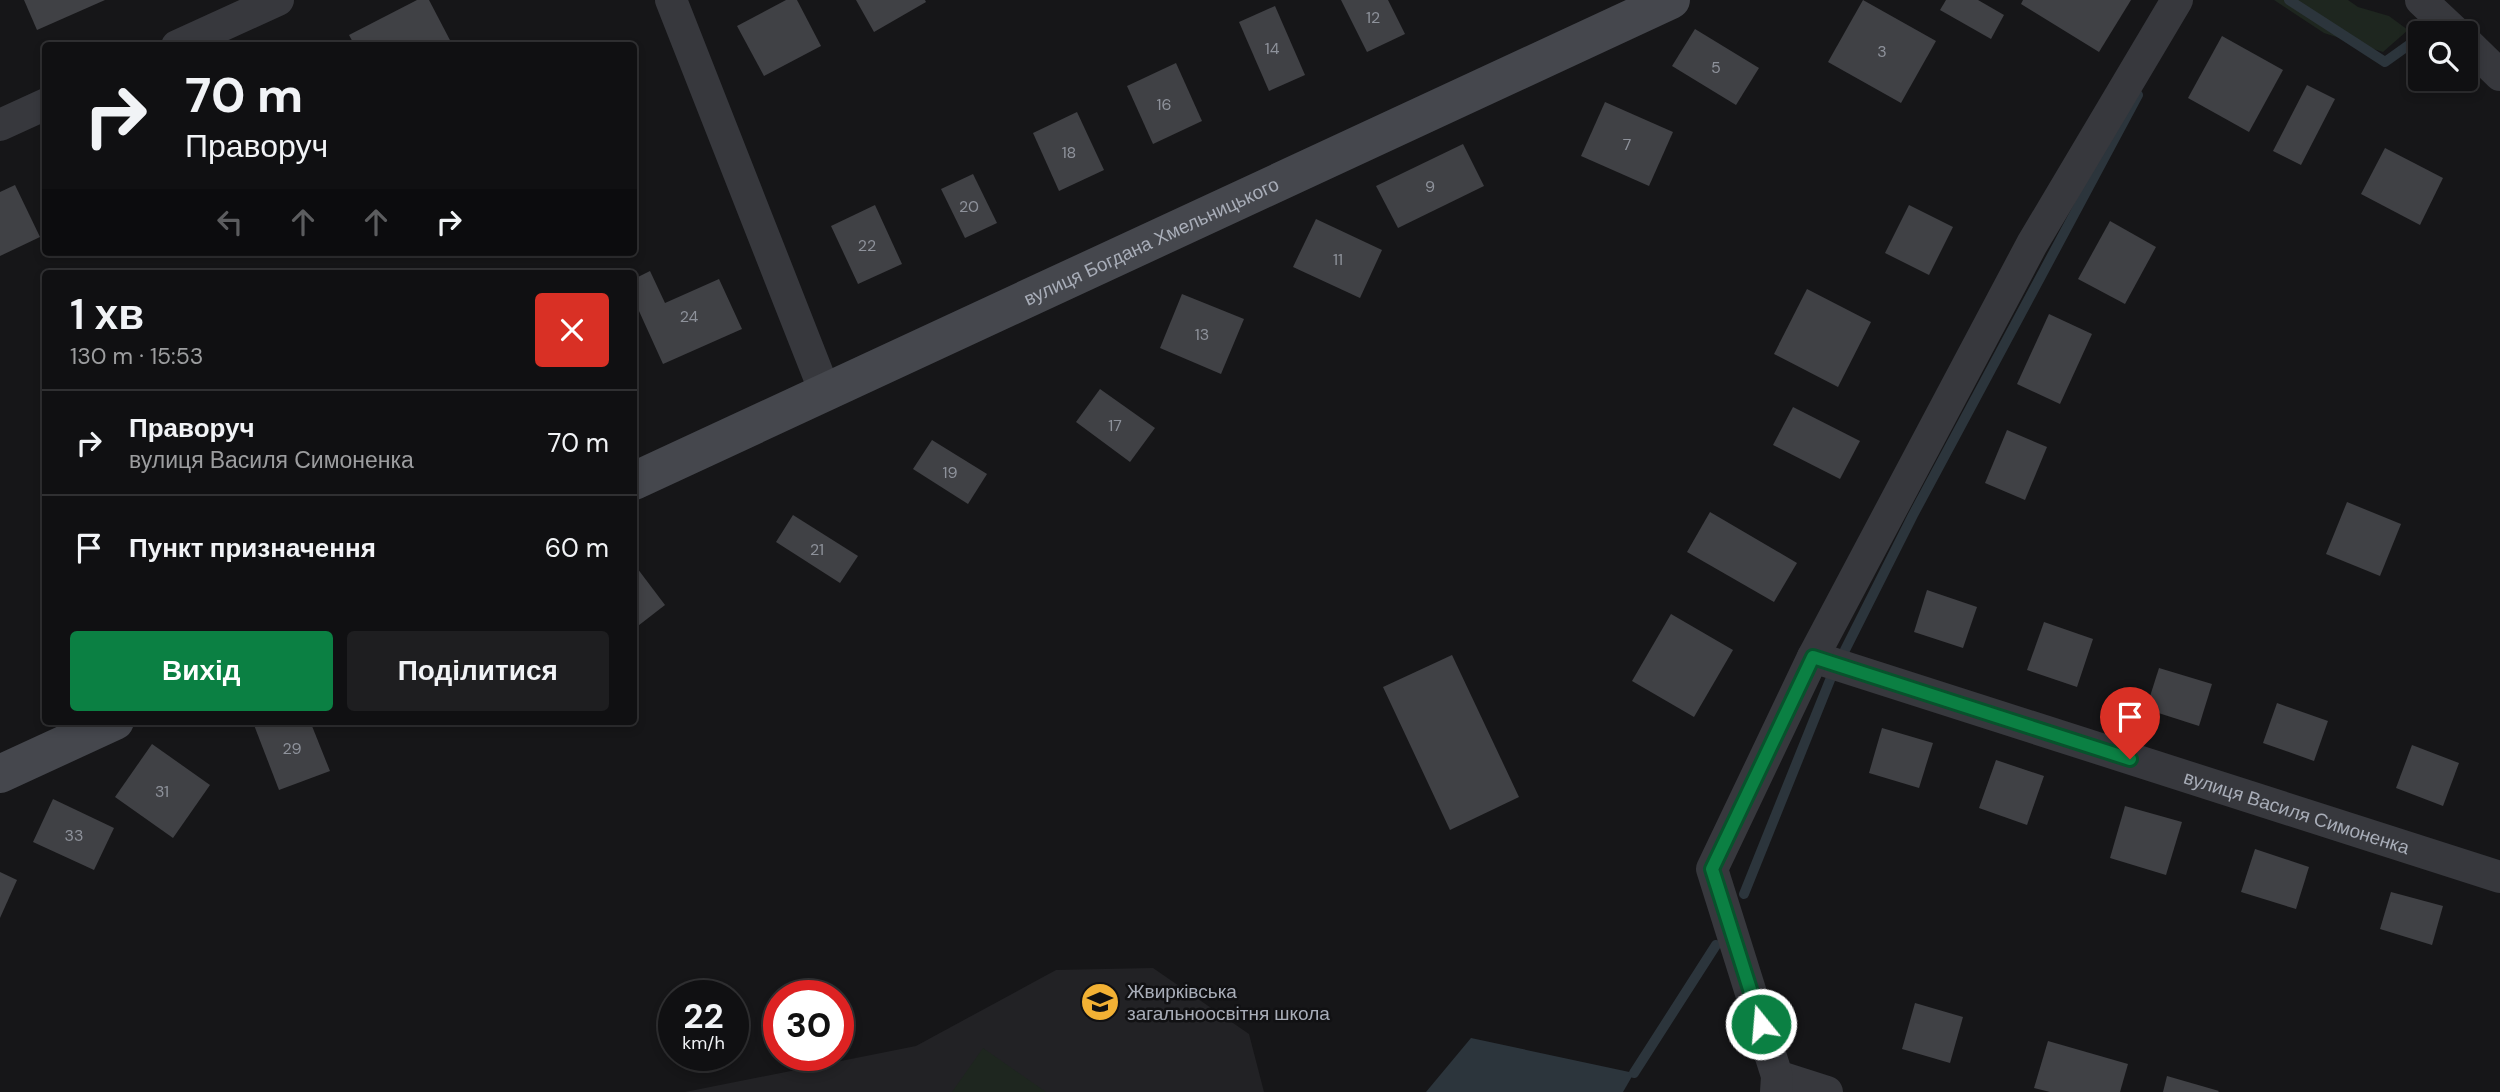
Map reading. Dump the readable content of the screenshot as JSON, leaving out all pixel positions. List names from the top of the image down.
{
  "streets": {
    "street": ["вулиця Богдана Хмельницького", "вулиця Василя Симоненка"]
  },
  "places": {
    "school or university": ["Жвирківська загальноосвітня школа"]
  },
  "house_numbers": [
    "12",
    "14",
    "3",
    "5",
    "16",
    "7",
    "18",
    "9",
    "20",
    "22",
    "11",
    "24",
    "13",
    "17",
    "19",
    "21",
    "29",
    "31",
    "33"
  ],
  "page": {
    "turn": ["70 m", "Праворуч"],
    "heading": ["1 хв", "130 m · 15:53"],
    "list": [
      {
        "name": "Праворуч",
        "note": "вулиця Василя Симоненка",
        "value": "70 m"
      },
      {
        "name": "Пункт призначення",
        "value": "60 m"
      }
    ],
    "buttons": ["Вихід", "Поділитися"],
    "speed": "22 km/h",
    "limit": "30"
  }
}
